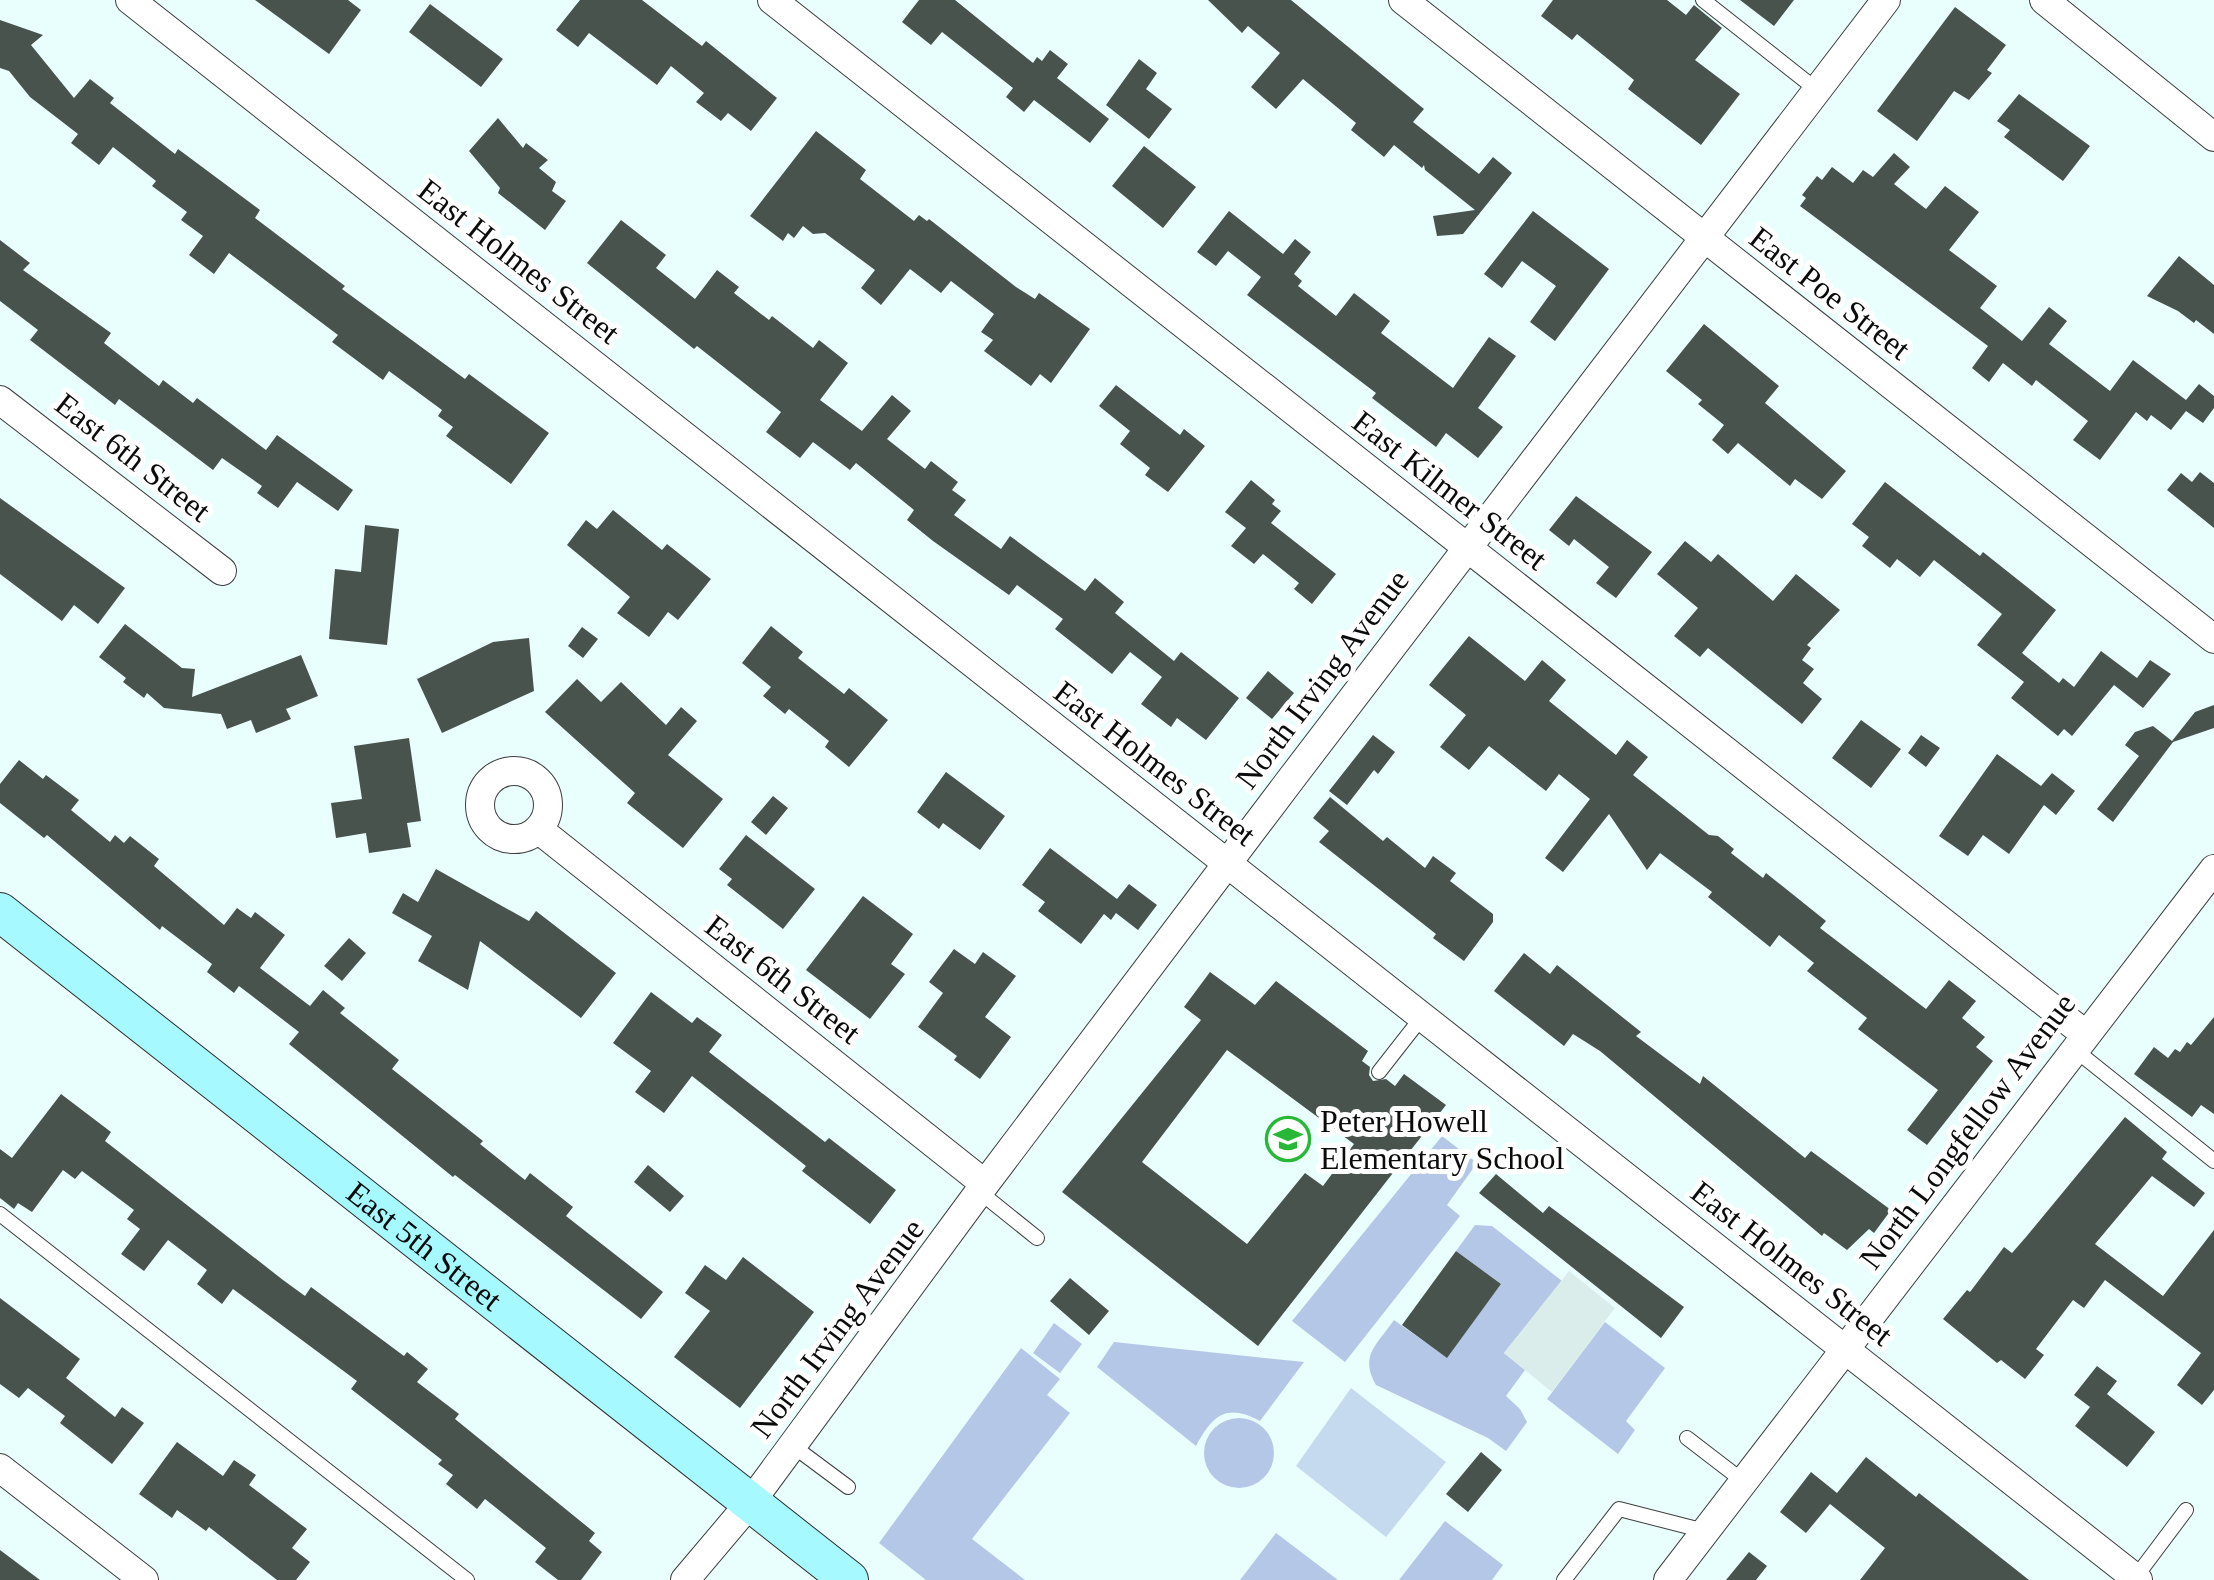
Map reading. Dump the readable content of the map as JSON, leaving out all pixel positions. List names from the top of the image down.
{
  "streets": {
    "street": [
      "East Holmes Street",
      "East Poe Street",
      "East 6th Street",
      "East Kilmer Street",
      "North Irving Avenue",
      "North Longfellow Avenue",
      "East 5th Street"
    ]
  },
  "crossings": [
    ["East Holmes Street", "North Irving Avenue"],
    ["East Holmes Street", "North Longfellow Avenue"],
    ["East Poe Street", "North Irving Avenue"],
    ["East 6th Street", "North Irving Avenue"],
    ["East Kilmer Street", "North Irving Avenue"],
    ["East Kilmer Street", "North Longfellow Avenue"],
    ["North Irving Avenue", "East 5th Street"]
  ],
  "places": {
    "school or university": ["Peter Howell Elementary School"]
  }
}
